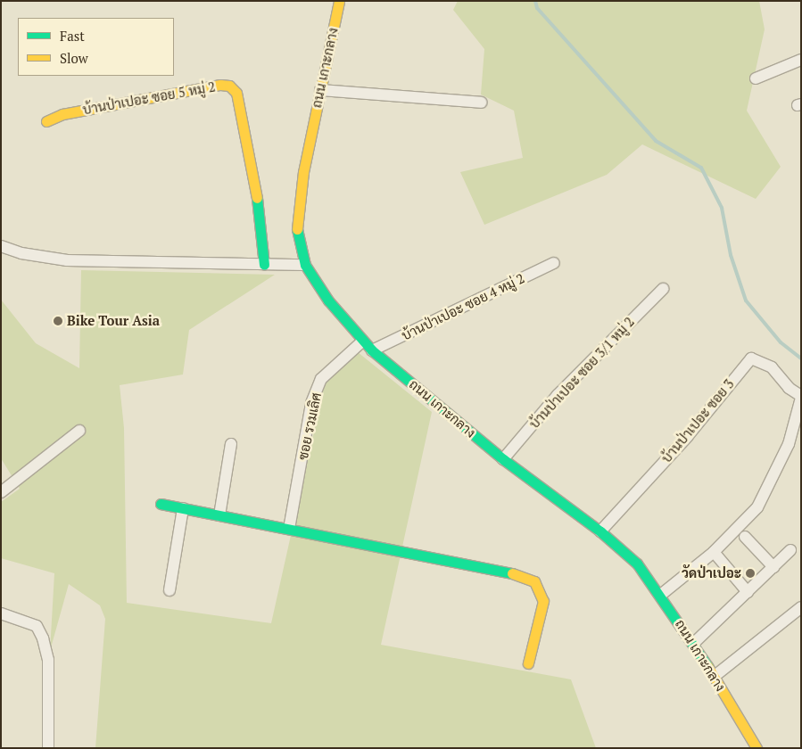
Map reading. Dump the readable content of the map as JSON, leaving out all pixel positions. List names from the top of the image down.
{
  "streets": {
    "street": [
      "ถนน เกาะกลาง",
      "บ้านป่าเปอะ ซอย 5 หมู่ 2",
      "บ้านป่าเปอะ ซอย 4 หมู่ 2",
      "บ้านป่าเปอะ ซอย 3/1 หมู่ 2",
      "บ้านป่าเปอะ ซอย 3",
      "ซอย รวมเลิศ"
    ]
  },
  "crossings": [
    ["ถนน เกาะกลาง", "บ้านป่าเปอะ ซอย 4 หมู่ 2"],
    ["ถนน เกาะกลาง", "บ้านป่าเปอะ ซอย 3/1 หมู่ 2"],
    ["ถนน เกาะกลาง", "บ้านป่าเปอะ ซอย 3"],
    ["ถนน เกาะกลาง", "ซอย รวมเลิศ"]
  ],
  "places": ["Bike Tour Asia", "วัดป่าเปอะ"],
  "legend": ["Fast", "Slow"]
}
